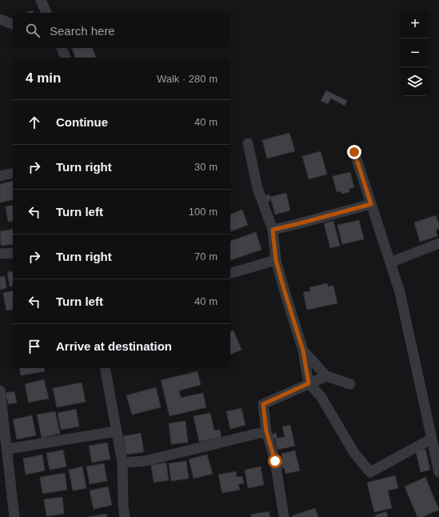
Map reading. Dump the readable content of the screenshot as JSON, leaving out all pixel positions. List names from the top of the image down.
{
  "page": {
    "map_buttons": ["+", "−"],
    "search": "Search here",
    "heading": ["4 min", "Walk · 280 m"],
    "list": [
      ["Continue", "40 m"],
      ["Turn right", "30 m"],
      ["Turn left", "100 m"],
      ["Turn right", "70 m"],
      ["Turn left", "40 m"],
      "Arrive at destination"
    ]
  }
}
